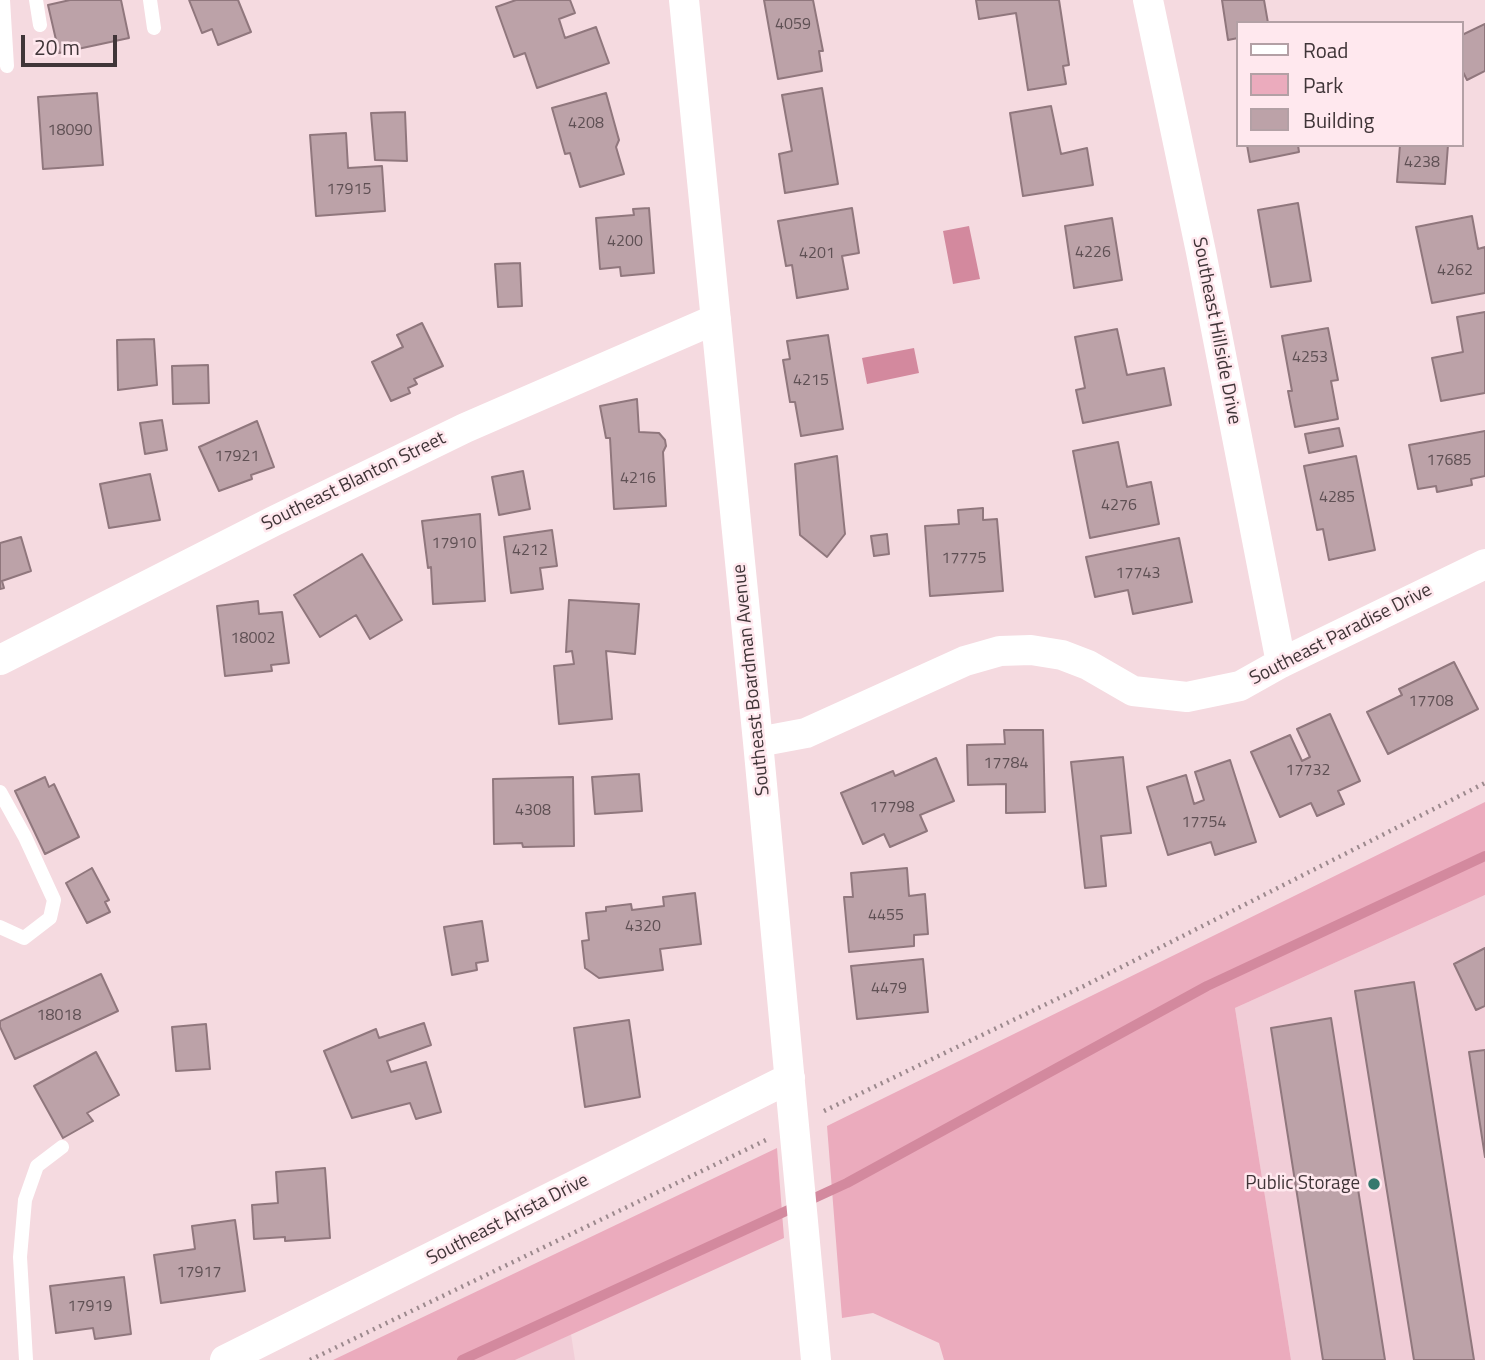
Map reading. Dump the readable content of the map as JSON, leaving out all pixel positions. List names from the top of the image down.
{
  "streets": {
    "street": [
      "Southeast Hillside Drive",
      "Southeast Blanton Street",
      "Southeast Paradise Drive",
      "Southeast Boardman Avenue",
      "Southeast Arista Drive"
    ]
  },
  "crossings": [
    ["Southeast Hillside Drive", "Southeast Paradise Drive"],
    ["Southeast Blanton Street", "Southeast Boardman Avenue"],
    ["Southeast Paradise Drive", "Southeast Boardman Avenue"],
    ["Southeast Boardman Avenue", "Southeast Arista Drive"]
  ],
  "places": ["Public Storage"],
  "house_numbers": [
    "4059",
    "4208",
    "18090",
    "4238",
    "17915",
    "4200",
    "4226",
    "4201",
    "4262",
    "4253",
    "4215",
    "17921",
    "17685",
    "4216",
    "4285",
    "4276",
    "17910",
    "4212",
    "17775",
    "17743",
    "18002",
    "17708",
    "17784",
    "17732",
    "17798",
    "4308",
    "17754",
    "4455",
    "4320",
    "4479",
    "18018",
    "17917",
    "17919"
  ],
  "legend": ["Road", "Park", "Building"],
  "scale_bar": "20 m"
}
